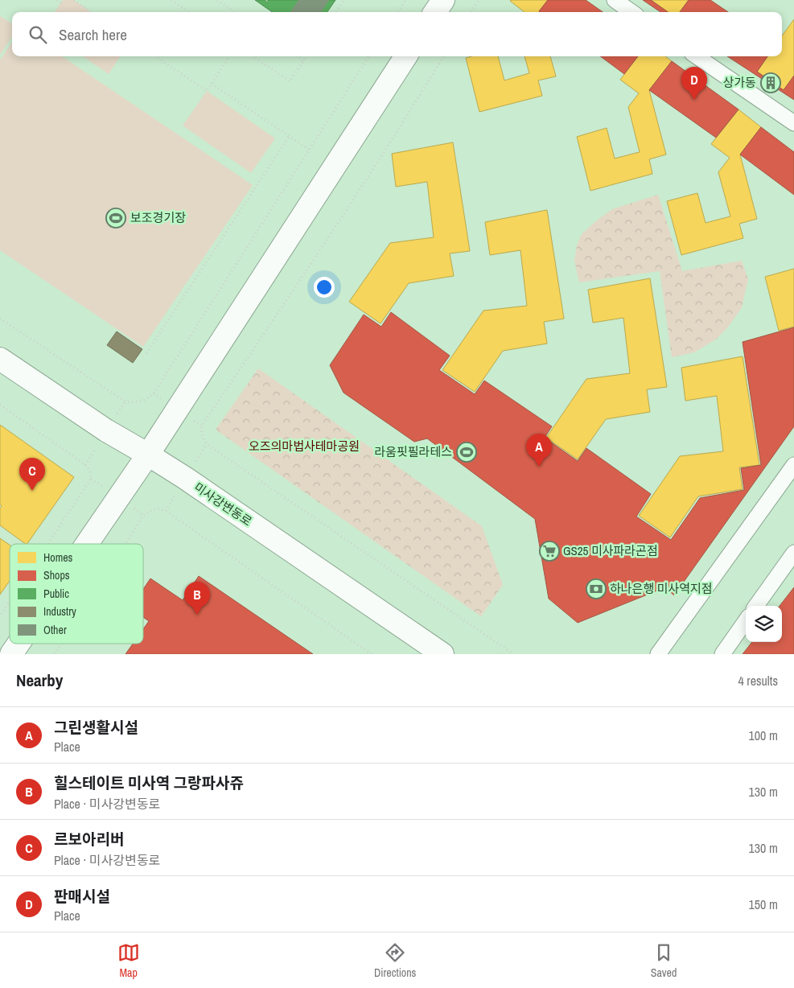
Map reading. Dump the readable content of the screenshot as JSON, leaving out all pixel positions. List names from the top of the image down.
{
  "streets": {
    "street": ["미사강변동로"]
  },
  "parks": ["오즈의마법사테마공원"],
  "places": {
    "building": ["상가동"],
    "sports": ["보조경기장", "라움핏필라테스"],
    "supermarket": ["GS25 미사파라곤점"],
    "bank": ["하나은행 미사역지점"]
  },
  "legend": [
    "Homes",
    "Shops",
    "Public",
    "Industry",
    "Other"
  ],
  "page": {
    "search": "Search here",
    "pins": [
      "D",
      "A",
      "C",
      "B"
    ],
    "heading": ["Nearby", "4 results"],
    "list": [
      {
        "mark": "A",
        "name": "그린생활시설",
        "note": "Place",
        "value": "100 m"
      },
      {
        "mark": "B",
        "name": "힐스테이트 미사역 그랑파사쥬",
        "note": "Place · 미사강변동로",
        "value": "130 m"
      },
      {
        "mark": "C",
        "name": "르보아리버",
        "note": "Place · 미사강변동로",
        "value": "130 m"
      },
      {
        "mark": "D",
        "name": "판매시설",
        "note": "Place",
        "value": "150 m"
      }
    ],
    "nav": ["Map", "Directions", "Saved"]
  }
}
